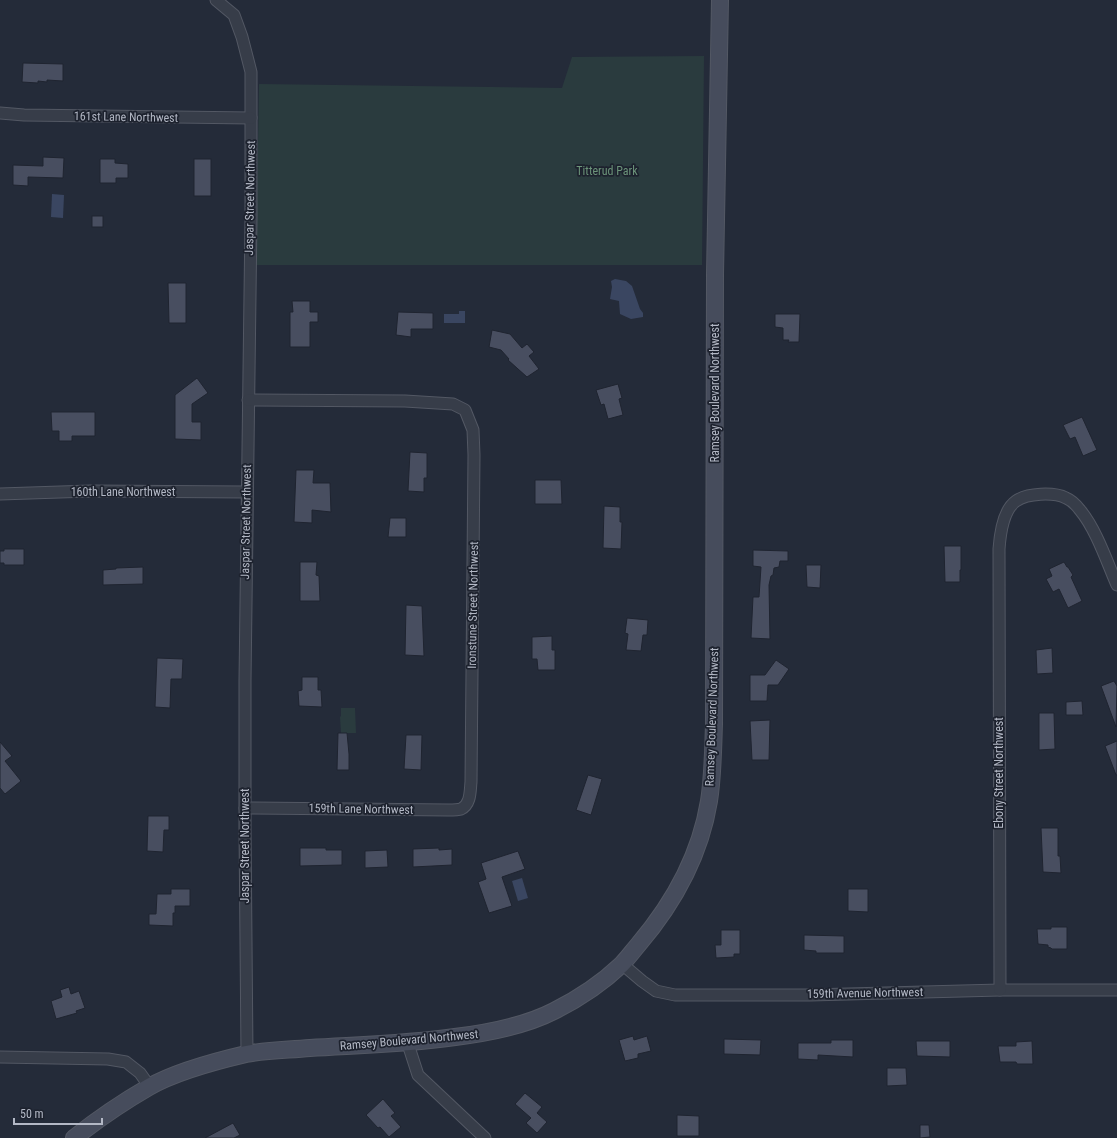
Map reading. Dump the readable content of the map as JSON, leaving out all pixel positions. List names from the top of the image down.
{
  "streets": {
    "street": [
      "161st Lane Northwest",
      "Jaspar Street Northwest",
      "Ramsey Boulevard Northwest",
      "160th Lane Northwest",
      "Ironstune Street Northwest",
      "Ebony Street Northwest",
      "159th Lane Northwest",
      "159th Avenue Northwest"
    ]
  },
  "crossings": [
    ["161st Lane Northwest", "Jaspar Street Northwest"],
    ["Jaspar Street Northwest", "Ramsey Boulevard Northwest"],
    ["Jaspar Street Northwest", "160th Lane Northwest"],
    ["Jaspar Street Northwest", "Ironstune Street Northwest"],
    ["Jaspar Street Northwest", "159th Lane Northwest"],
    ["Ramsey Boulevard Northwest", "159th Avenue Northwest"],
    ["Ironstune Street Northwest", "159th Lane Northwest"],
    ["Ebony Street Northwest", "159th Avenue Northwest"]
  ],
  "parks": ["Titterud Park"],
  "scale_bar": "50 m"
}
